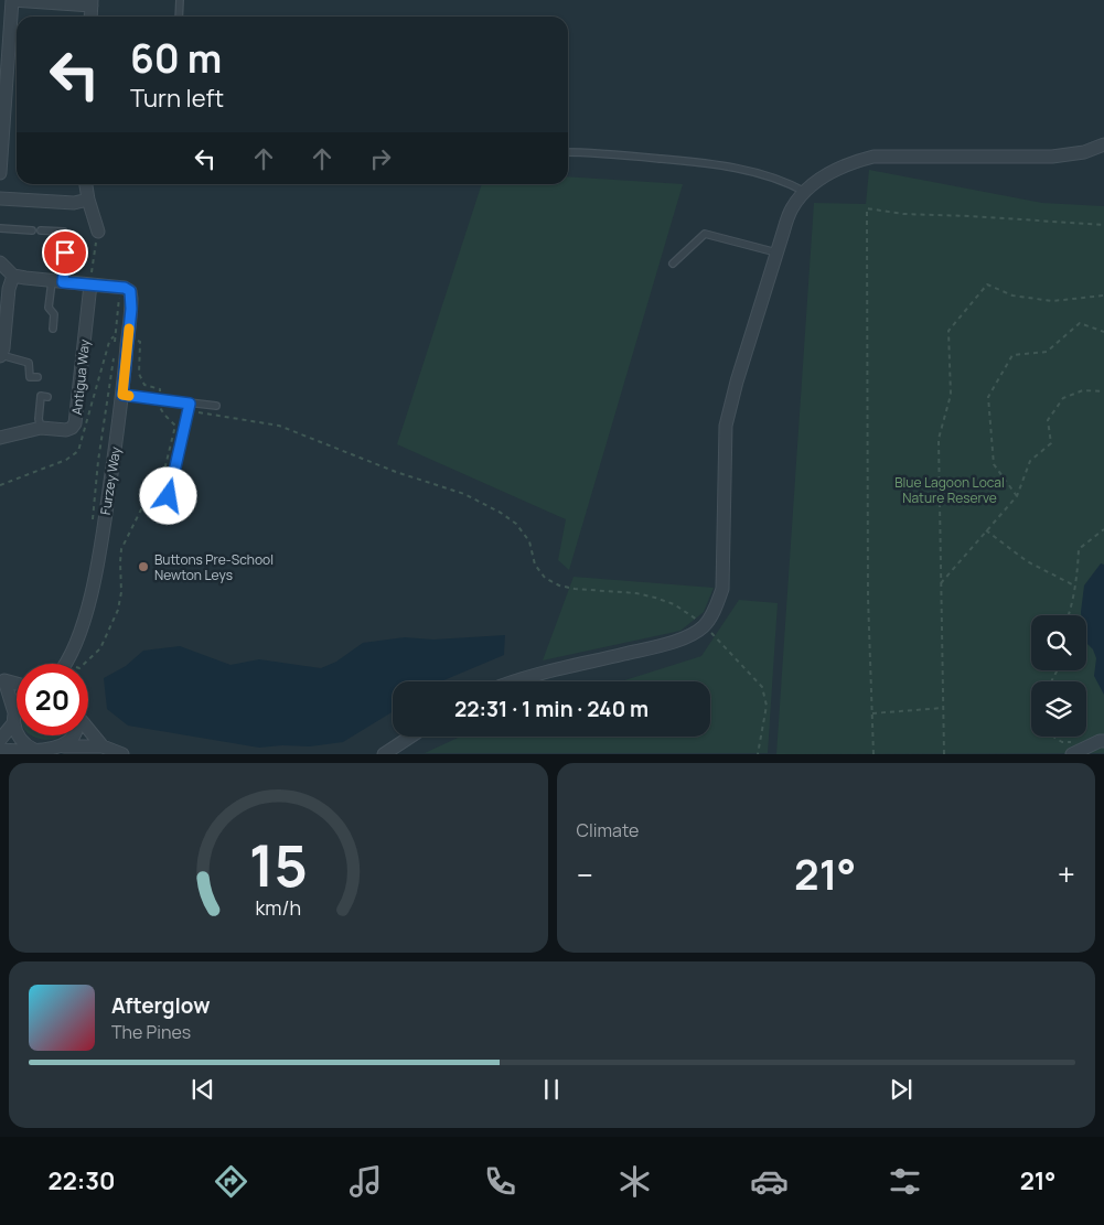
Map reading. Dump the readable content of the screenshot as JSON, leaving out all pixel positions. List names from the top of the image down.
{
  "streets": {
    "street": ["Antigua Way", "Furzey Way"]
  },
  "parks": ["Blue Lagoon Local Nature Reserve"],
  "places": ["Buttons Pre-School Newton Leys"],
  "page": {
    "turn": ["60 m", "Turn left"],
    "limit": "20",
    "trip": "22:31 · 1 min · 240 m",
    "tile": "Climate",
    "heat": ["−", "21°", "+"],
    "song": ["Afterglow", "The Pines"],
    "tabs": ["22:30", "21°"],
    "gauge": ["15", "km/h"]
  }
}
